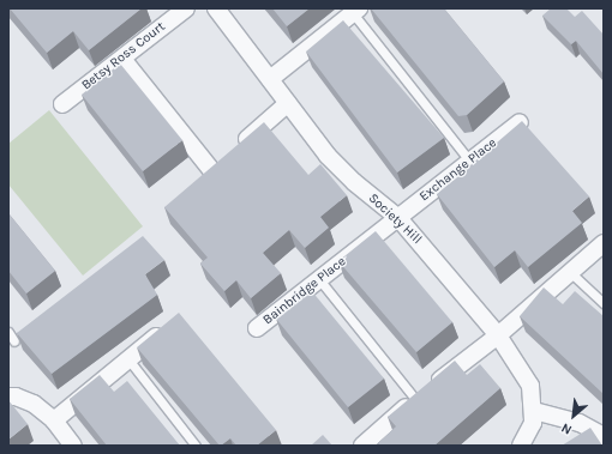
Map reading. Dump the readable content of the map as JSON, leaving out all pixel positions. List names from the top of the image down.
{
  "streets": {
    "street": [
      "Betsy Ross Court",
      "Exchange Place",
      "Society Hill",
      "Bainbridge Place"
    ]
  },
  "crossings": [
    ["Exchange Place", "Society Hill"],
    ["Exchange Place", "Bainbridge Place"],
    ["Society Hill", "Bainbridge Place"]
  ],
  "north": "bottom left"
}
